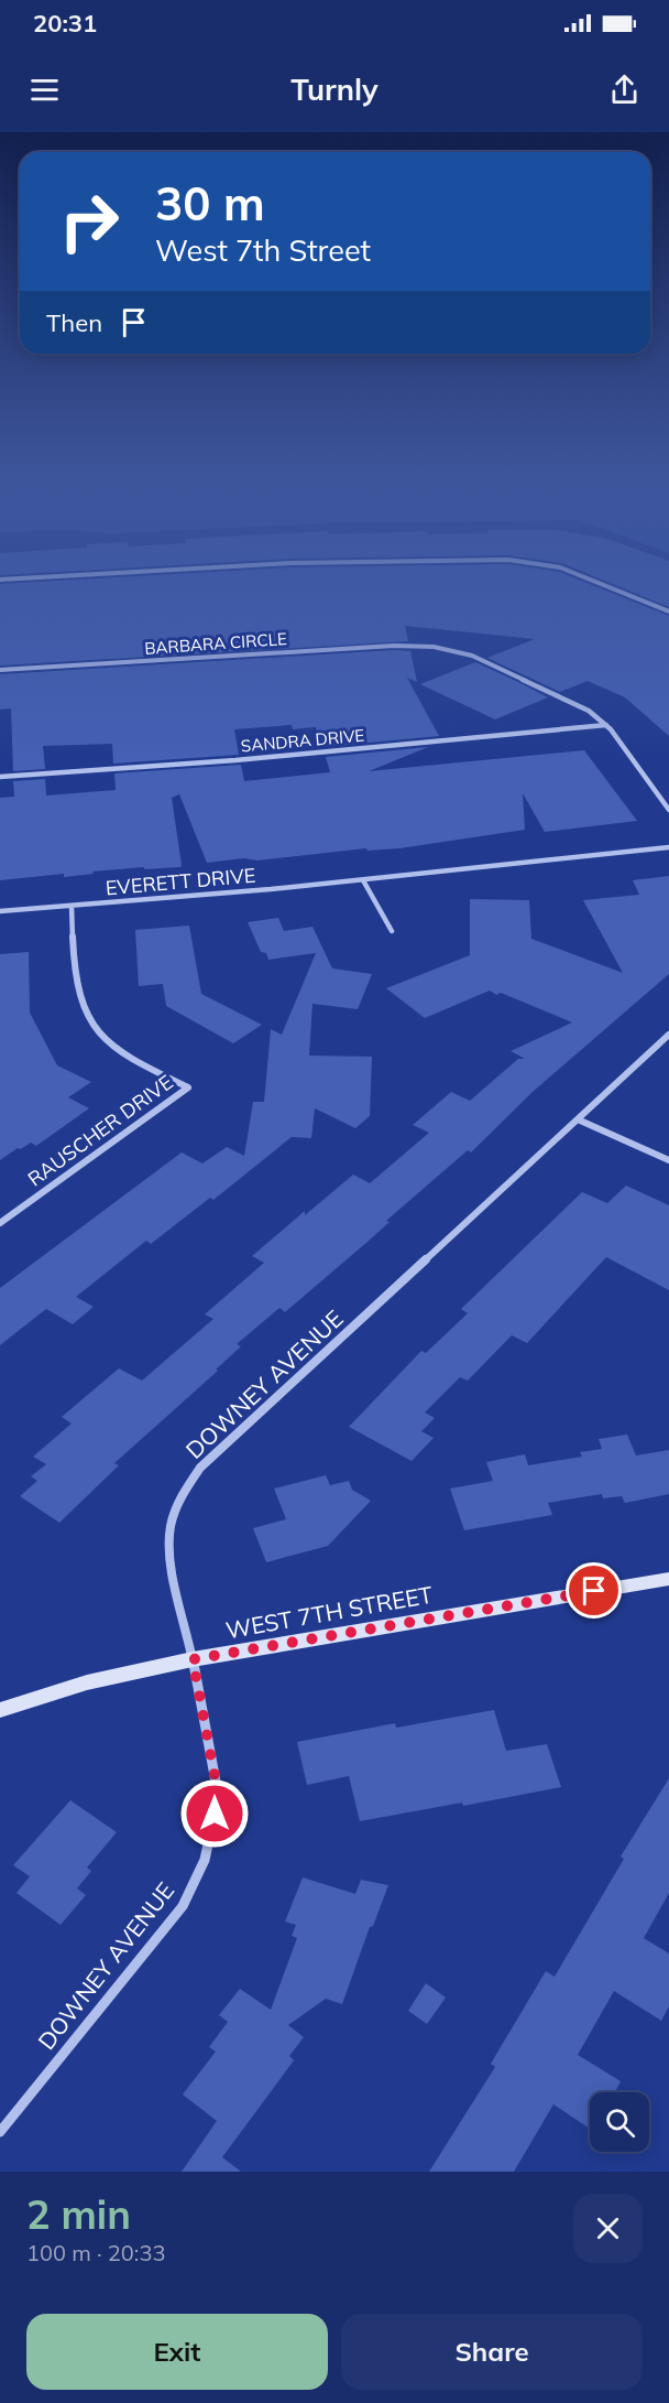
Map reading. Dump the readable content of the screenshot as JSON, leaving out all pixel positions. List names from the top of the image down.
{
  "streets": {
    "main road": ["WEST 7TH STREET"],
    "street": [
      "BARBARA CIRCLE",
      "SANDRA DRIVE",
      "EVERETT DRIVE",
      "RAUSCHER DRIVE",
      "DOWNEY AVENUE"
    ]
  },
  "crossings": [
    ["BARBARA CIRCLE", "SANDRA DRIVE"],
    ["EVERETT DRIVE", "RAUSCHER DRIVE"],
    ["DOWNEY AVENUE", "WEST 7TH STREET"]
  ],
  "page": {
    "status": "20:31",
    "header": "Turnly",
    "turn": ["30 m", "West 7th Street"],
    "then": "Then",
    "heading": ["2 min", "100 m · 20:33"],
    "buttons": ["Exit", "Share"]
  }
}
